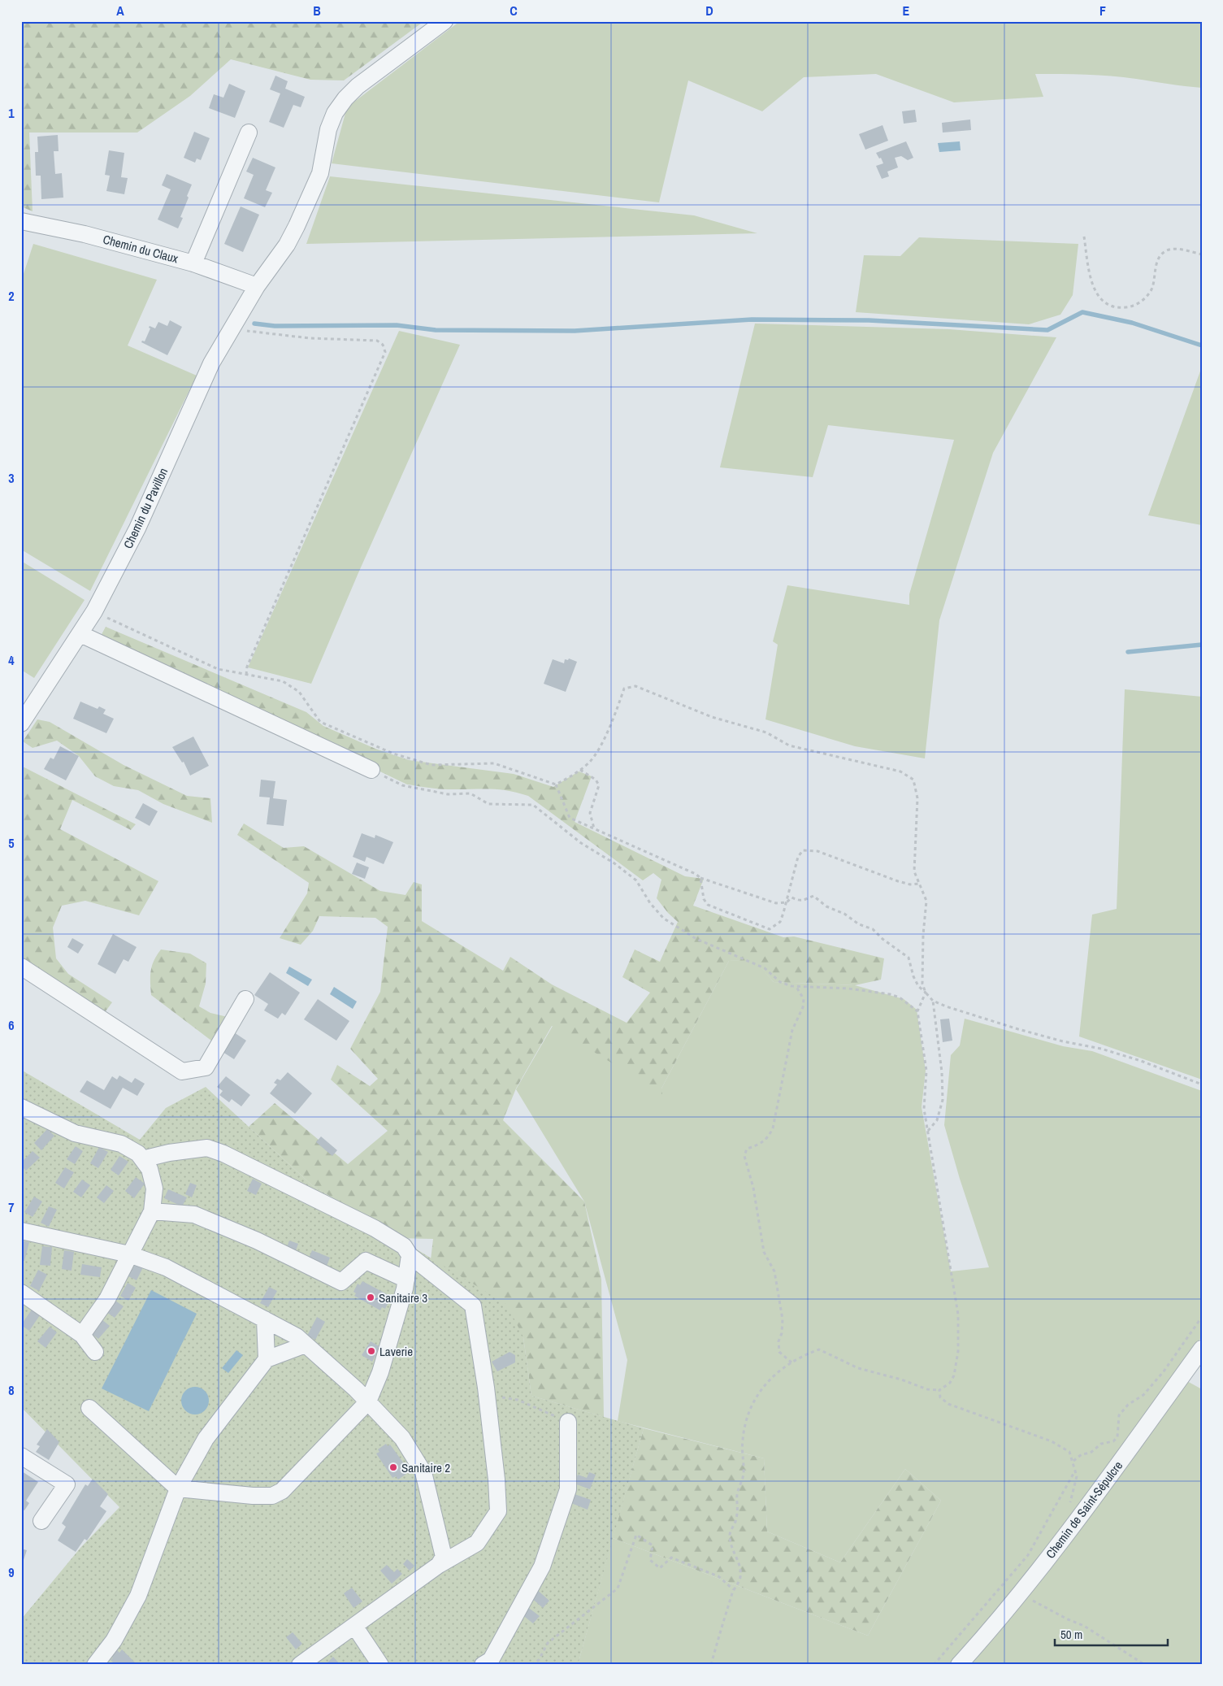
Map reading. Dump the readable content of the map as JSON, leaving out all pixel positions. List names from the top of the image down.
{
  "streets": {
    "street": ["Chemin du Claux", "Chemin du Pavillon", "Chemin de Saint-Sépulcre"]
  },
  "crossings": [
    ["Chemin du Claux", "Chemin du Pavillon"]
  ],
  "places": ["Sanitaire 3", "Laverie", "Sanitaire 2"],
  "scale_bar": "50 m",
  "grid": {
    "columns": [
      "A",
      "B",
      "C",
      "D",
      "E",
      "F"
    ],
    "rows": [
      "1",
      "2",
      "3",
      "4",
      "5",
      "6",
      "7",
      "8",
      "9"
    ]
  }
}
